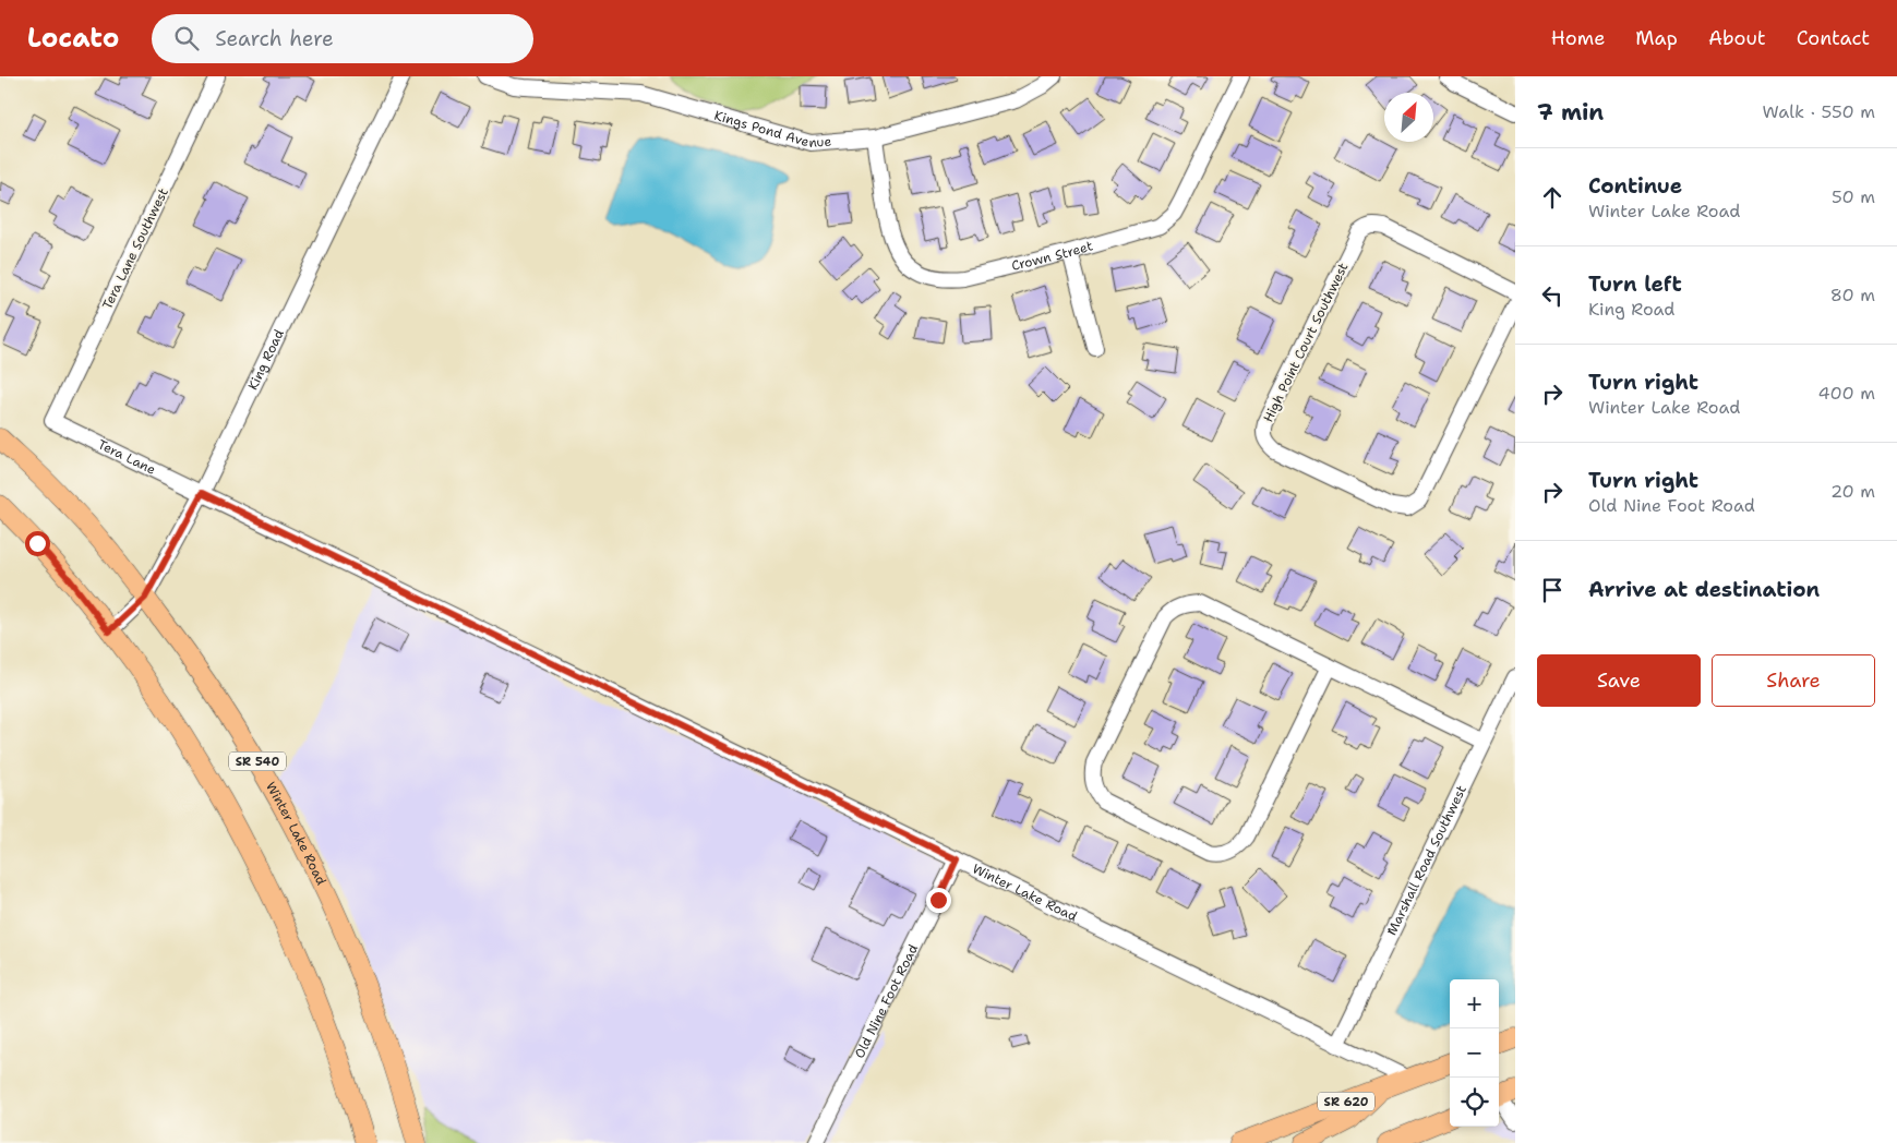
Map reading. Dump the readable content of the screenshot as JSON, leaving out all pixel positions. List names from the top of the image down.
{
  "streets": {
    "main road": ["SR 540", "Winter Lake Road", "SR 620"],
    "street": [
      "Kings Pond Avenue",
      "Tera Lane Southwest",
      "Crown Street",
      "High Point Court Southwest",
      "King Road",
      "Tera Lane",
      "Marshall Road Southwest",
      "Old Nine Foot Road"
    ]
  },
  "crossings": [
    ["Kings Pond Avenue", "Crown Street"],
    ["Tera Lane Southwest", "Tera Lane"],
    ["King Road", "Tera Lane"],
    ["King Road", "Winter Lake Road"],
    ["Tera Lane", "Winter Lake Road"],
    ["Winter Lake Road", "Marshall Road Southwest"],
    ["Winter Lake Road", "Old Nine Foot Road"],
    ["Winter Lake Road", "SR 620"]
  ],
  "north": "top right",
  "page": {
    "header": "Locato",
    "search": "Search here",
    "nav": [
      "Home",
      "Map",
      "About",
      "Contact"
    ],
    "heading": ["7 min", "Walk · 550 m"],
    "list": [
      ["Continue", "Winter Lake Road", "50 m"],
      ["Turn left", "King Road", "80 m"],
      ["Turn right", "Winter Lake Road", "400 m"],
      ["Turn right", "Old Nine Foot Road", "20 m"],
      "Arrive at destination"
    ],
    "buttons": ["Save", "Share"],
    "map_buttons": ["+", "−"]
  }
}
